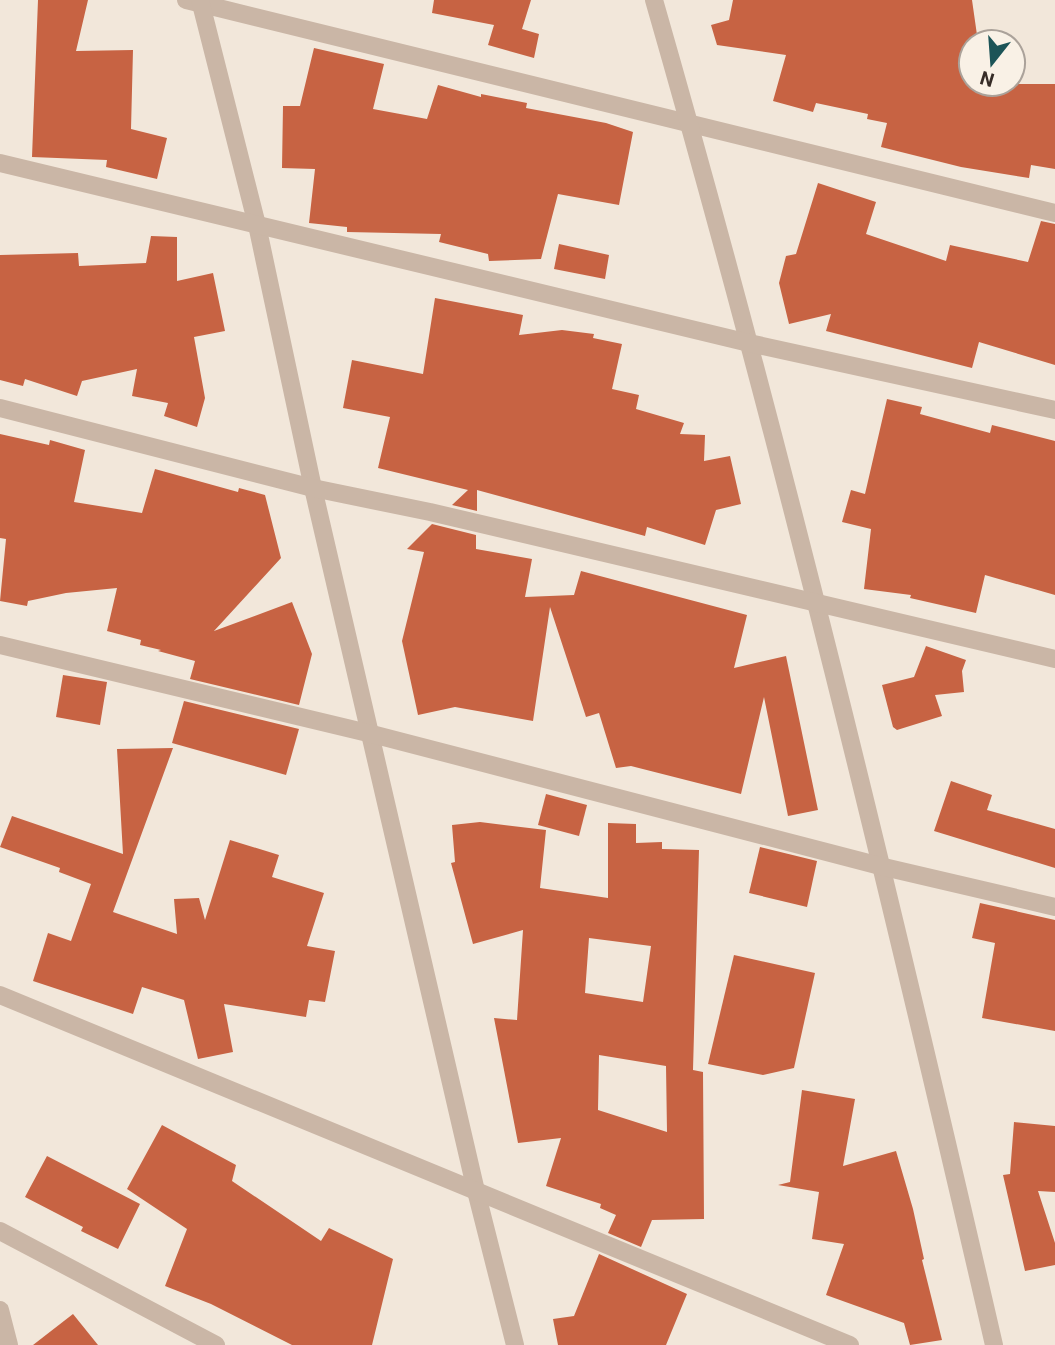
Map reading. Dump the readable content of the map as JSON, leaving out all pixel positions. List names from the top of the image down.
{
  "north": "bottom"
}
